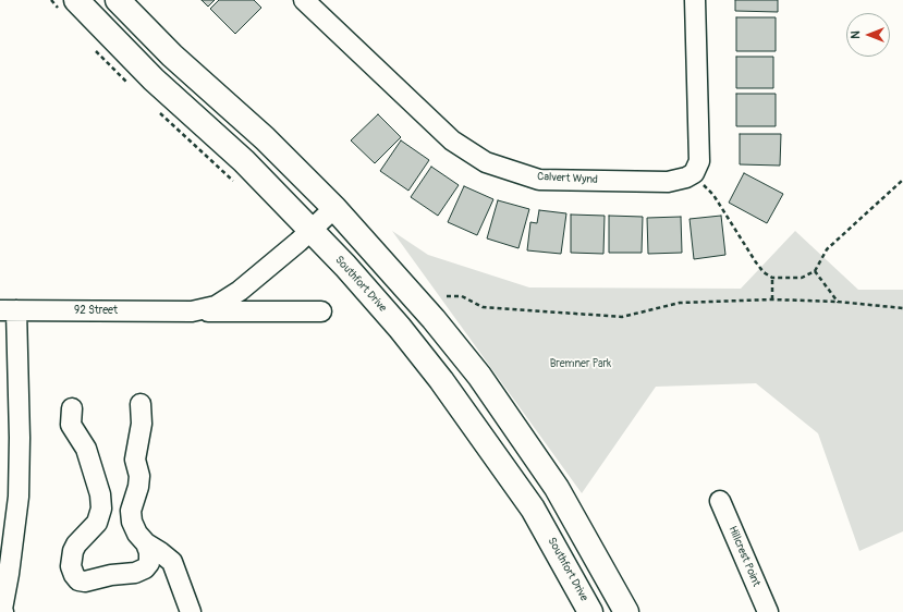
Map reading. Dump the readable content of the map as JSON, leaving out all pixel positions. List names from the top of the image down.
{
  "streets": {
    "main road": ["Southfort Drive"],
    "street": ["Calvert Wynd", "92 Street", "Hillcrest Point"]
  },
  "crossings": [
    ["Southfort Drive", "92 Street"]
  ],
  "parks": ["Bremner Park"],
  "north": "left"
}
